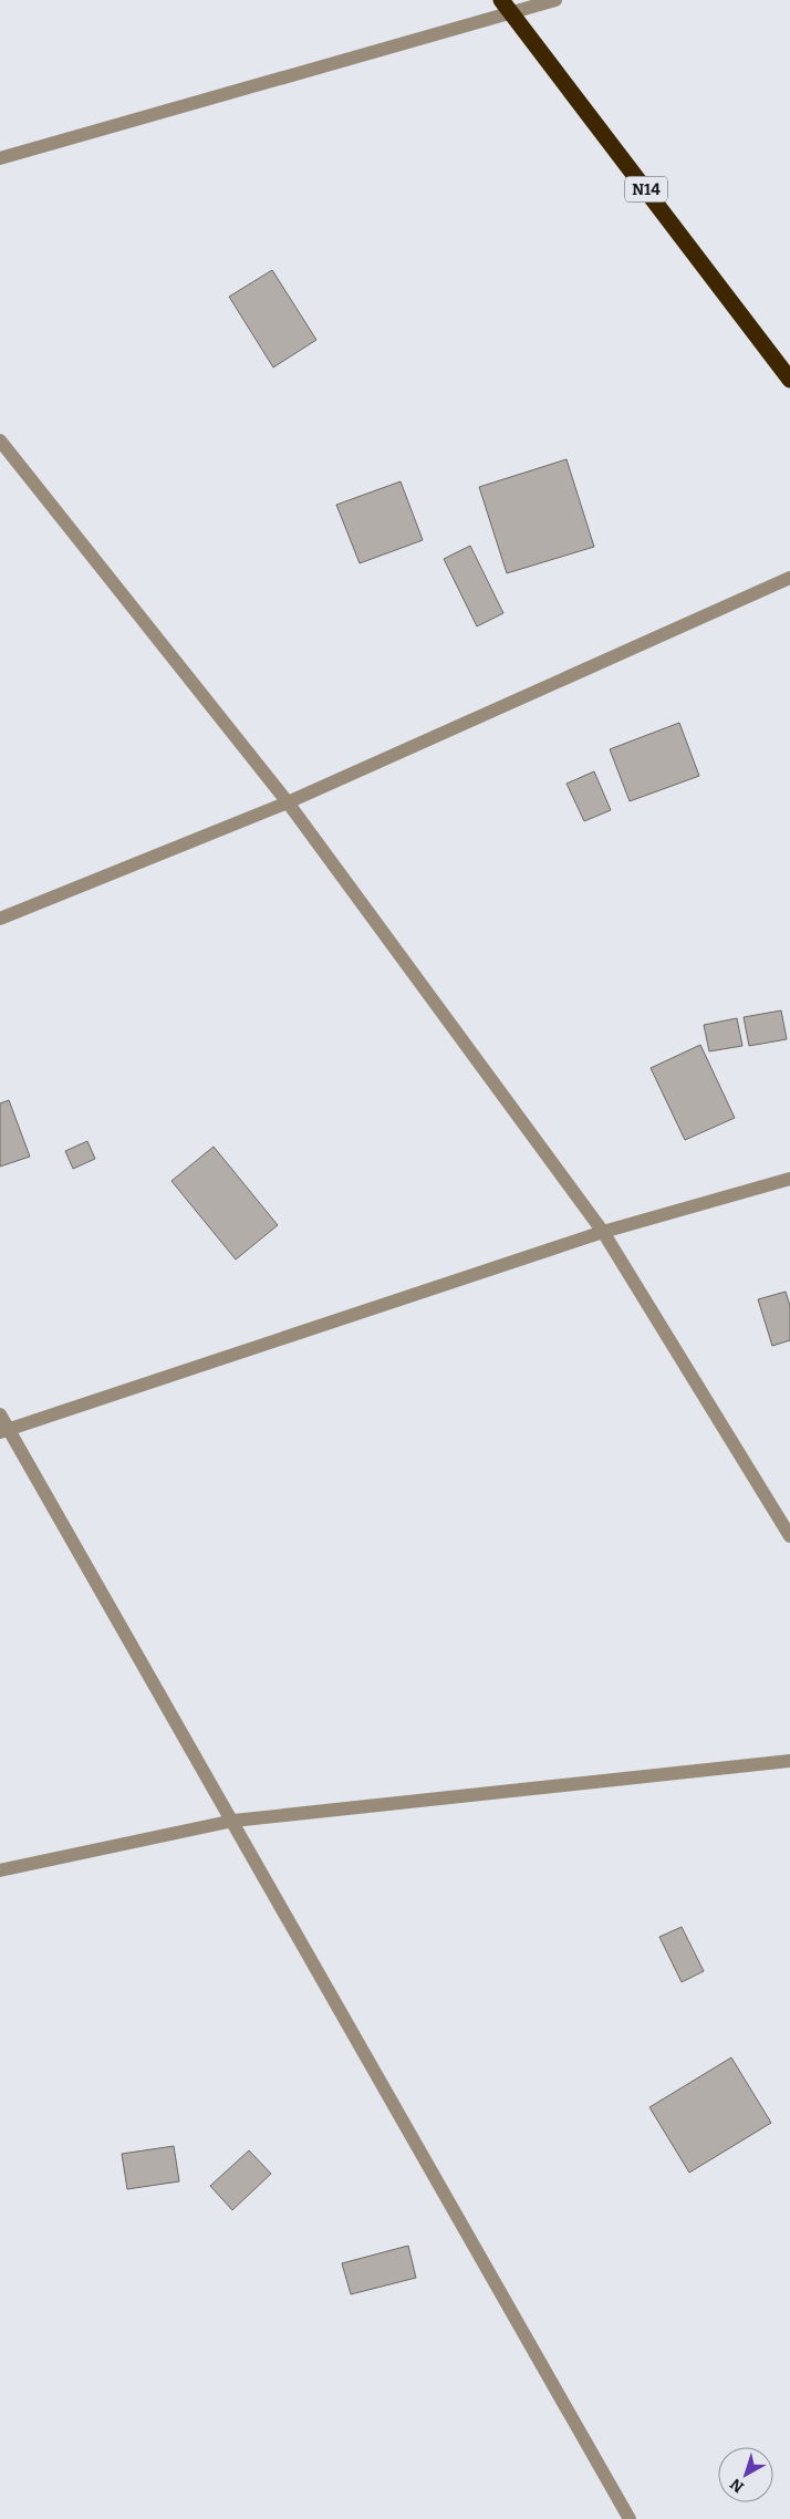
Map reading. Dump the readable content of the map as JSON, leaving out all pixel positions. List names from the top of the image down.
{
  "streets": {
    "highway": ["N14"]
  },
  "north": "bottom left"
}
